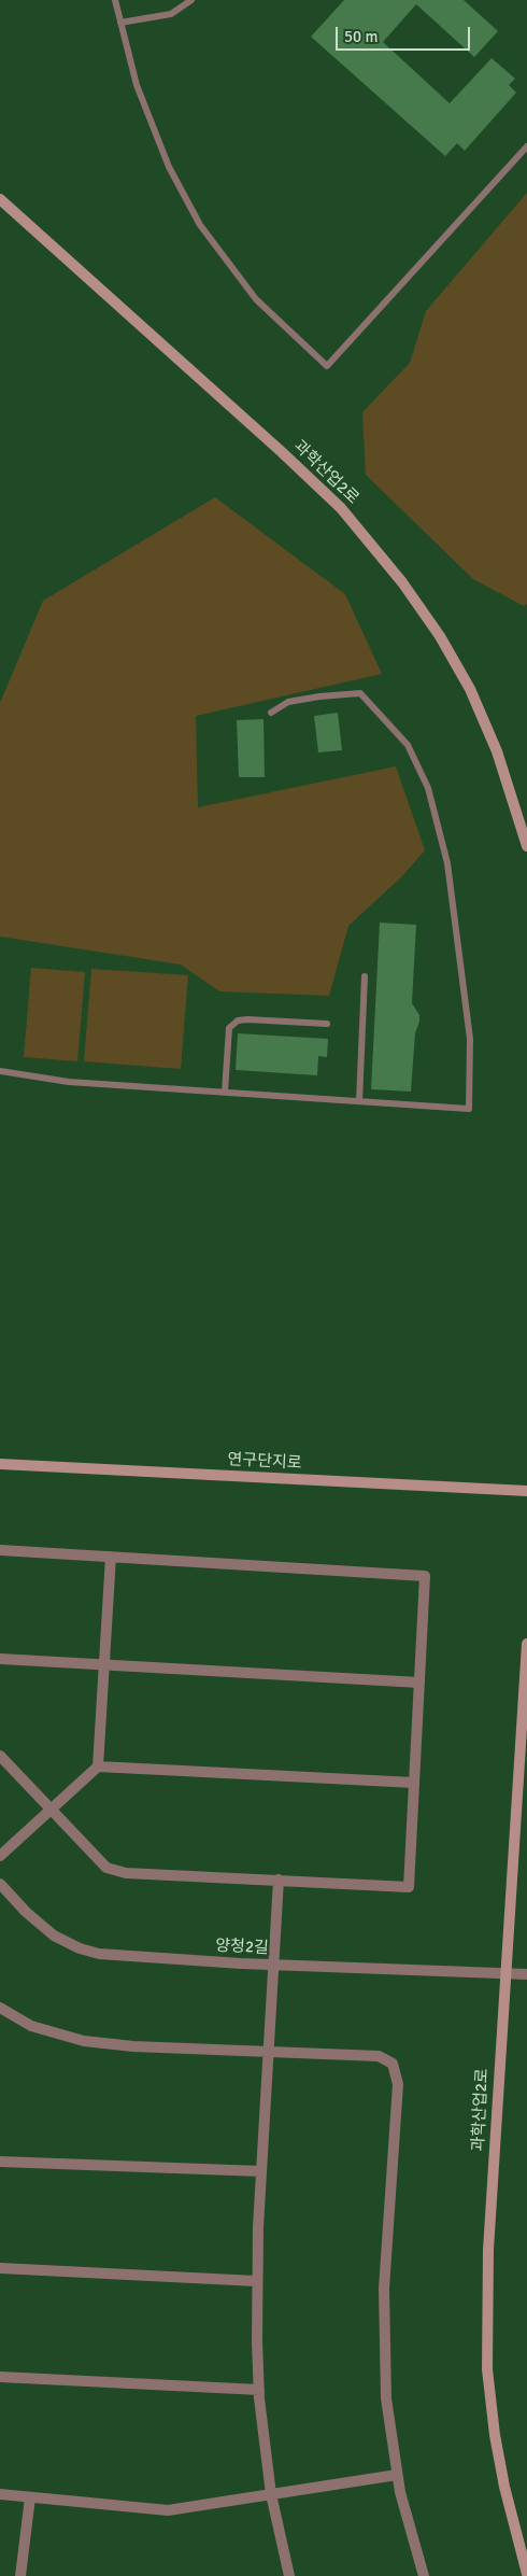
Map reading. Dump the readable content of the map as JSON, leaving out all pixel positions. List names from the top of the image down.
{
  "streets": {
    "street": ["과학산업2로", "연구단지로", "양청2길"]
  },
  "crossings": [
    ["과학산업2로", "양청2길"]
  ],
  "scale_bar": "50 m"
}
